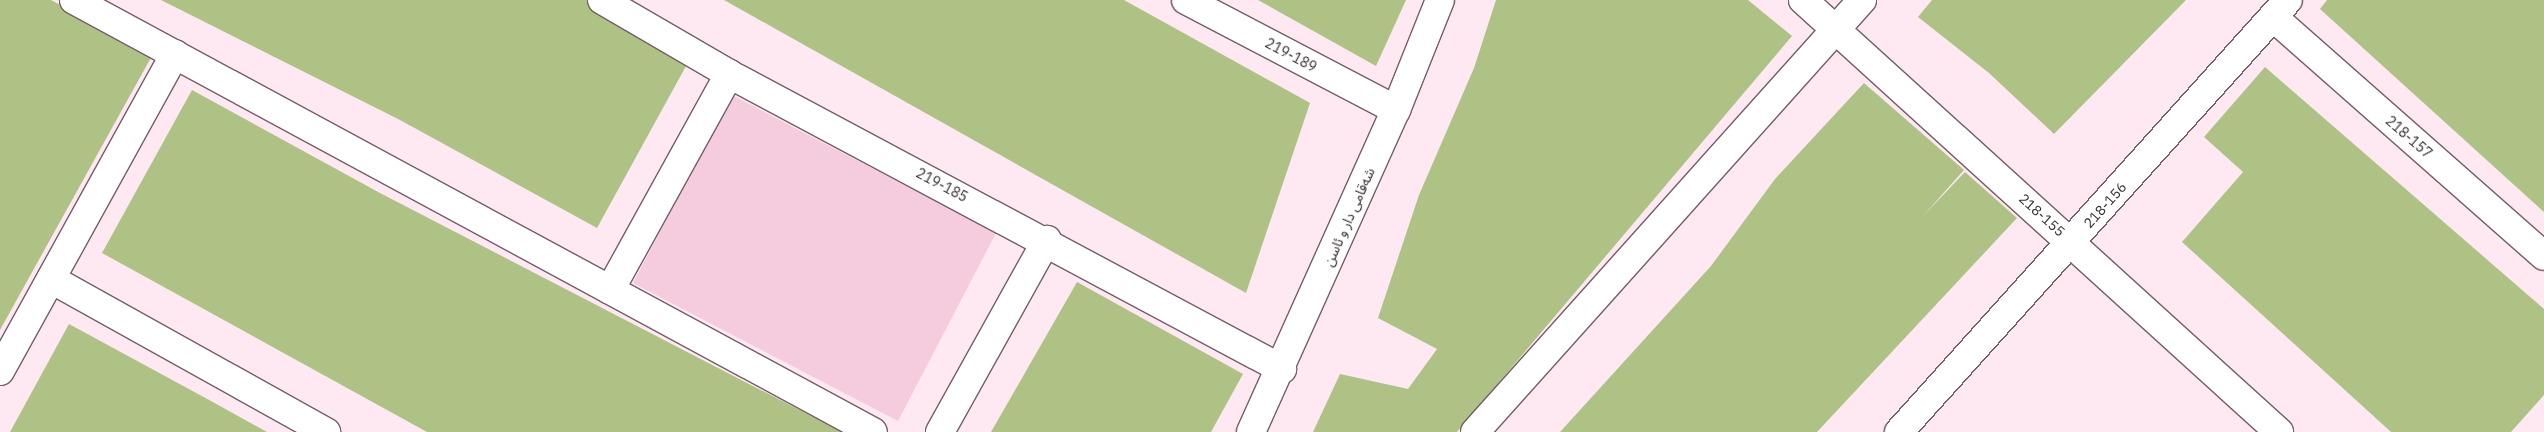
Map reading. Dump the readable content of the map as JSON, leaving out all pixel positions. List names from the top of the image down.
{
  "streets": {
    "street": [
      "219-189",
      "218-157",
      "219-185",
      "218-156",
      "218-155",
      "شەقامی دار و ئاسن"
    ]
  },
  "crossings": [
    ["219-189", "شەقامی دار و ئاسن"],
    ["218-157", "218-156"],
    ["219-185", "شەقامی دار و ئاسن"],
    ["218-156", "218-155"]
  ]
}
